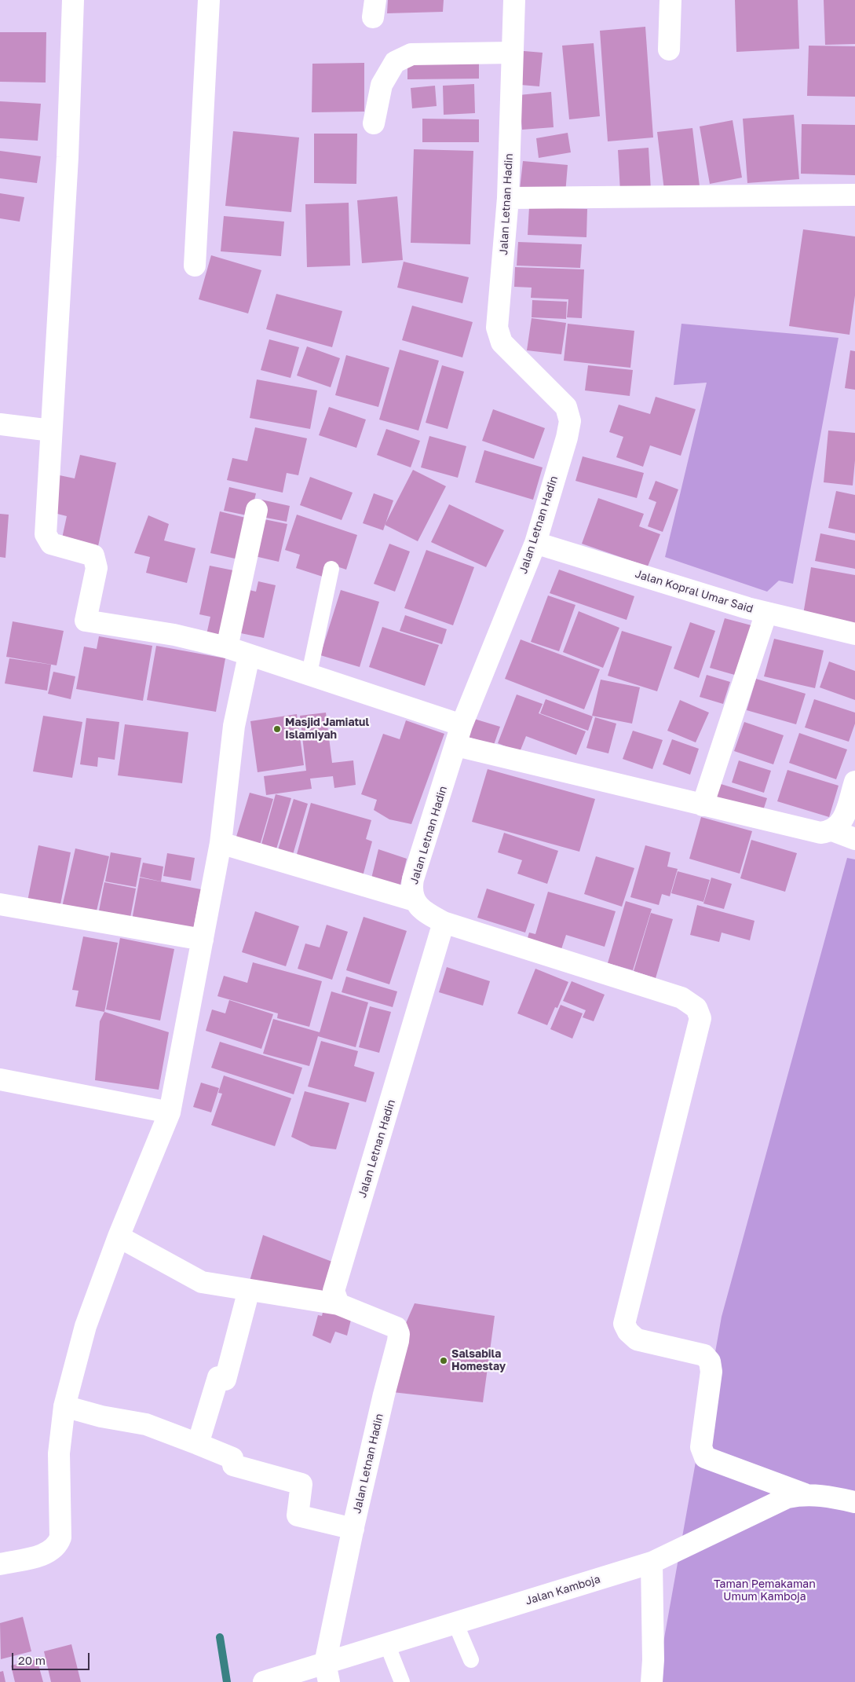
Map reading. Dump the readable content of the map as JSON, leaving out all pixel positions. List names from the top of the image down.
{
  "streets": {
    "street": ["Jalan Letnan Hadin", "Jalan Kopral Umar Said", "Jalan Kamboja"]
  },
  "crossings": [
    ["Jalan Letnan Hadin", "Jalan Kopral Umar Said"],
    ["Jalan Letnan Hadin", "Jalan Kamboja"]
  ],
  "parks": ["Taman Pemakaman Umum Kamboja"],
  "places": ["Masjid Jamiatul Islamiyah", "Salsabila Homestay"],
  "scale_bar": "20 m"
}
